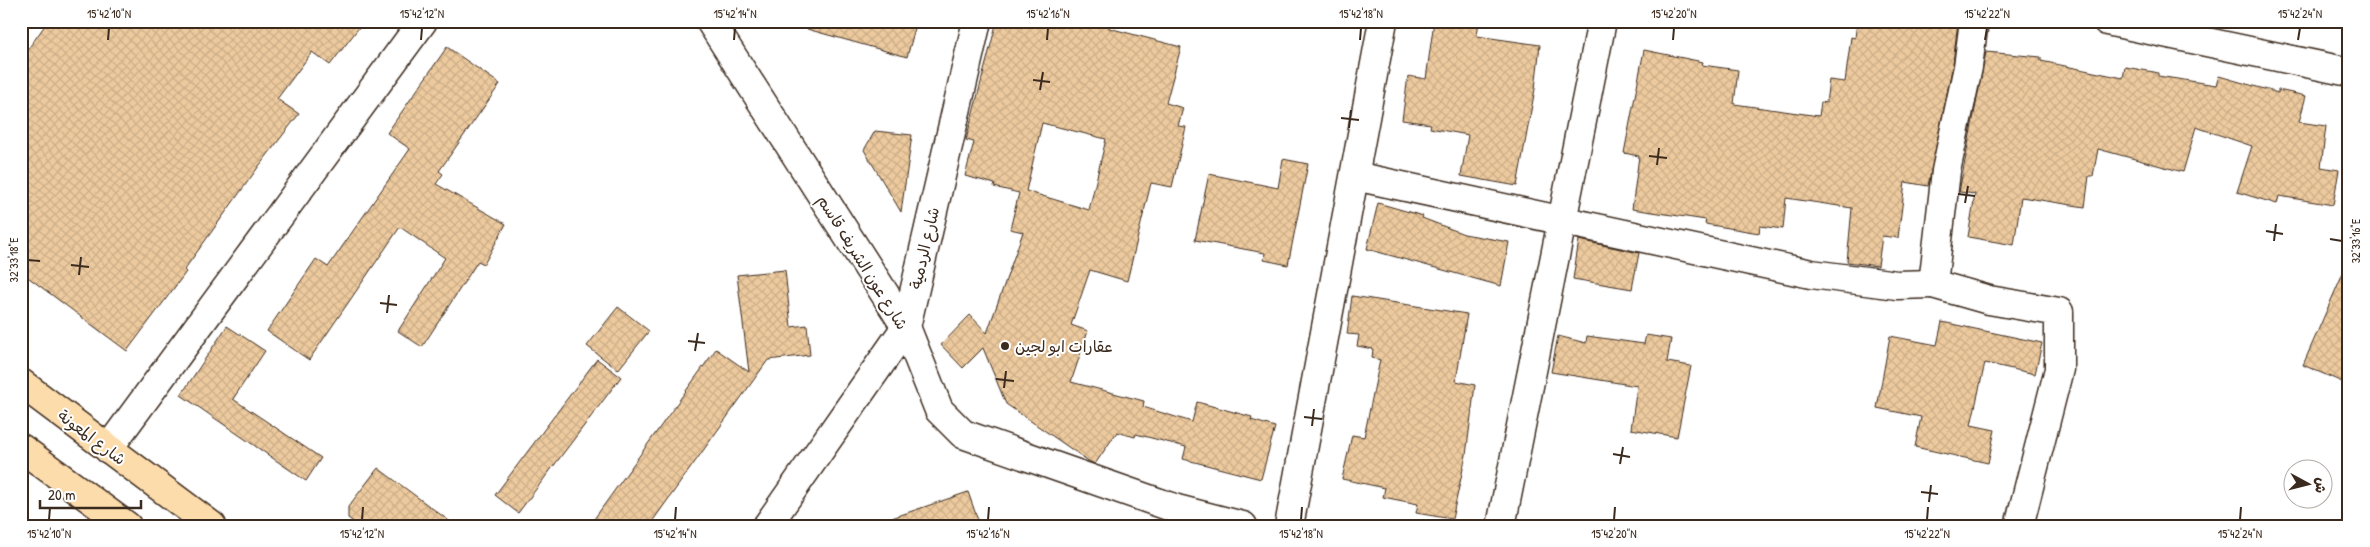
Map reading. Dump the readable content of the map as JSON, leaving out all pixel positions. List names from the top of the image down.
{
  "streets": {
    "highway": ["شارع المعونة"],
    "street": ["شارع الردمية", "شارع عون الشريف قاسم"]
  },
  "crossings": [
    ["شارع الردمية", "شارع عون الشريف قاسم"]
  ],
  "places": ["عقارات ابو لجين"],
  "scale_bar": "20 m",
  "north": "right",
  "coordinates": [
    "15°42'10\"N",
    "15°42'12\"N",
    "15°42'14\"N",
    "15°42'16\"N",
    "15°42'18\"N",
    "15°42'20\"N",
    "15°42'22\"N",
    "15°42'24\"N",
    "32°33'16\"E",
    "32°33'18\"E"
  ]
}
